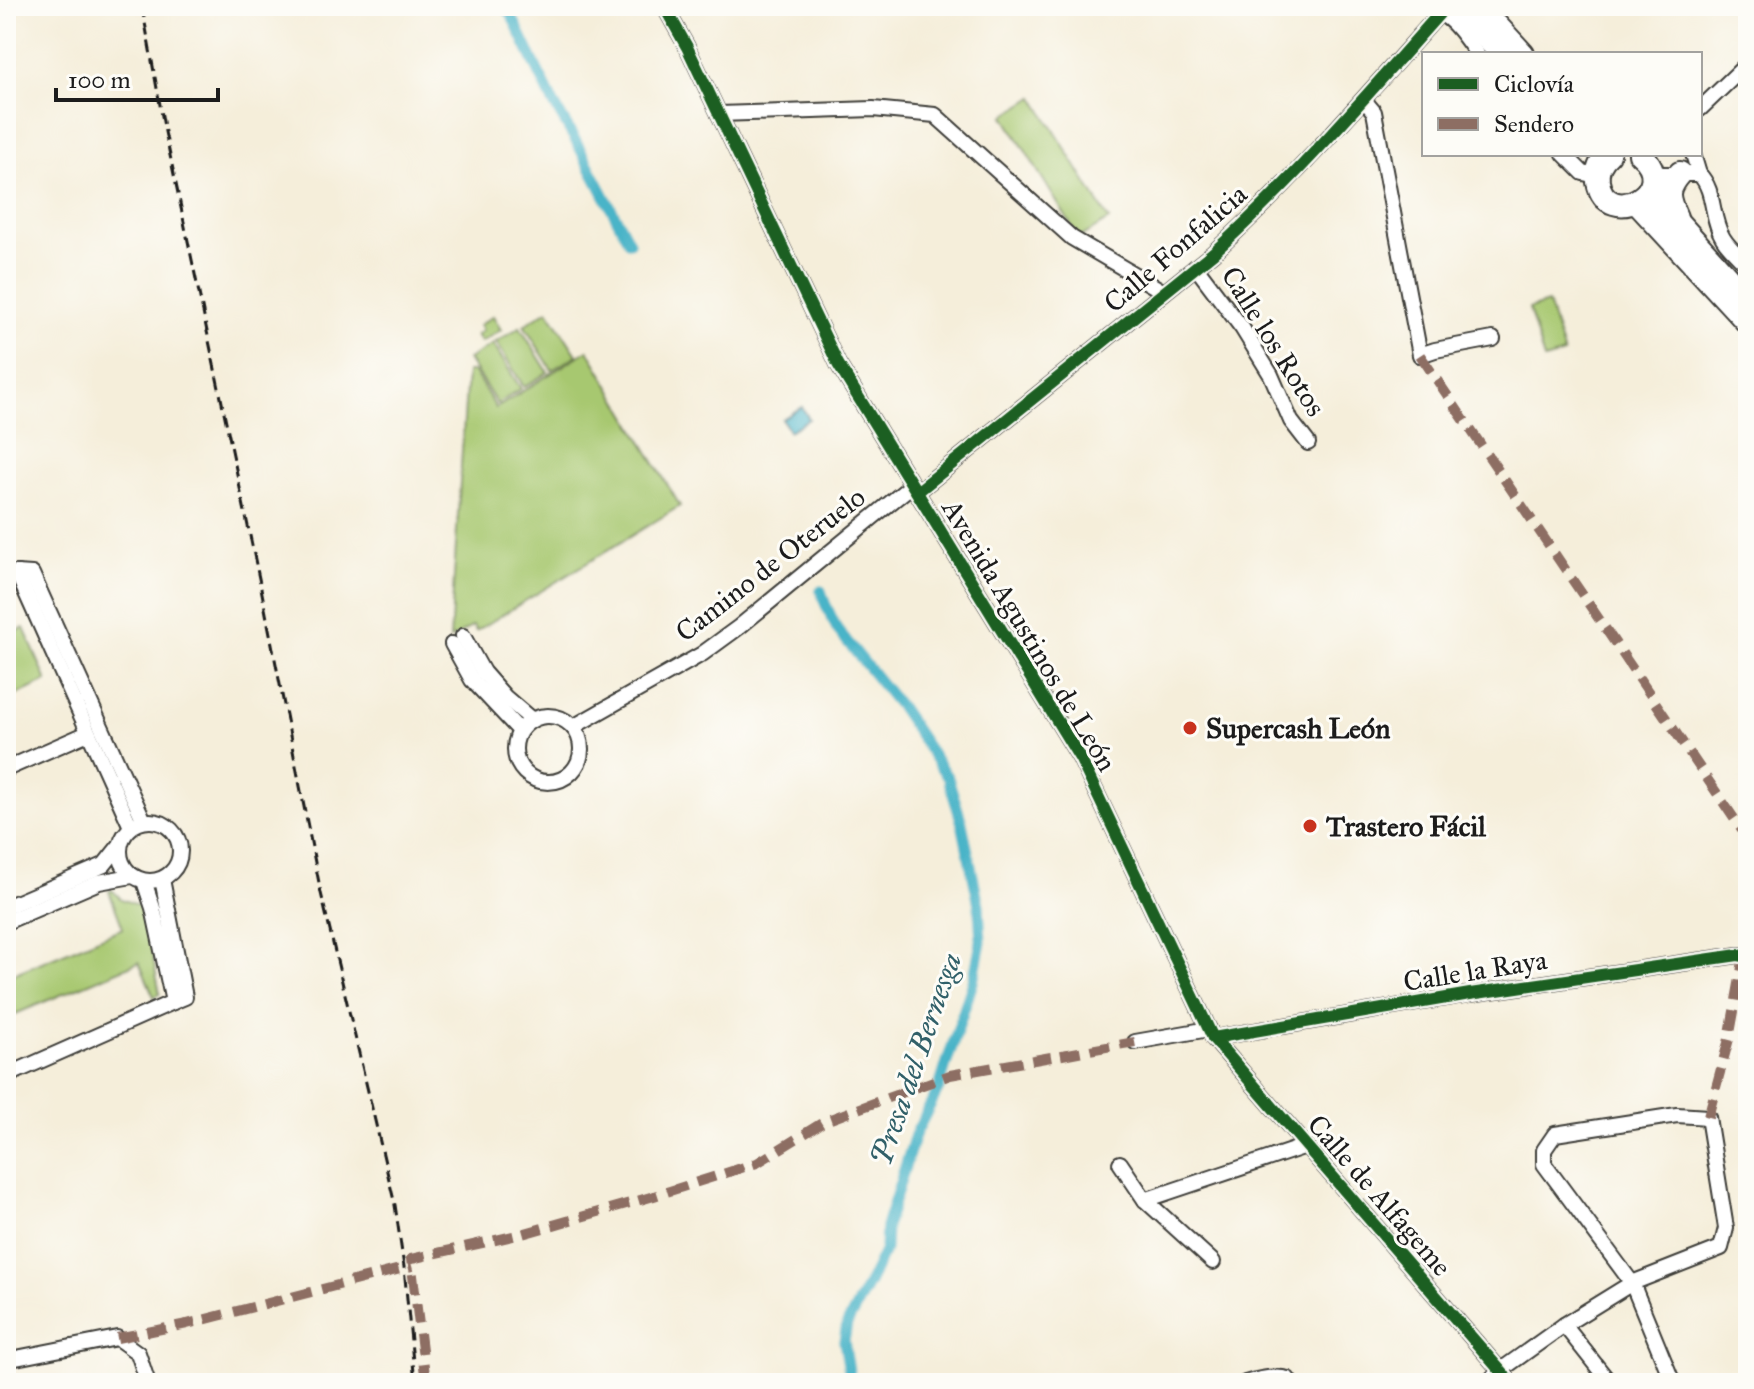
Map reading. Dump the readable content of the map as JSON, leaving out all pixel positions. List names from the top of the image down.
{
  "streets": {
    "street": [
      "Calle Fonfalicia",
      "Calle los Rotos",
      "Camino de Oteruelo",
      "Avenida Agustinos de León",
      "Calle la Raya",
      "Calle de Alfageme"
    ]
  },
  "crossings": [
    ["Calle Fonfalicia", "Calle los Rotos"],
    ["Calle Fonfalicia", "Camino de Oteruelo"],
    ["Calle Fonfalicia", "Avenida Agustinos de León"],
    ["Camino de Oteruelo", "Avenida Agustinos de León"],
    ["Avenida Agustinos de León", "Calle la Raya"],
    ["Avenida Agustinos de León", "Calle de Alfageme"],
    ["Calle la Raya", "Calle de Alfageme"]
  ],
  "water": ["Presa del Bernesga"],
  "places": ["Supercash León", "Trastero Fácil"],
  "legend": ["Ciclovía", "Sendero"],
  "scale_bar": "100 m"
}
